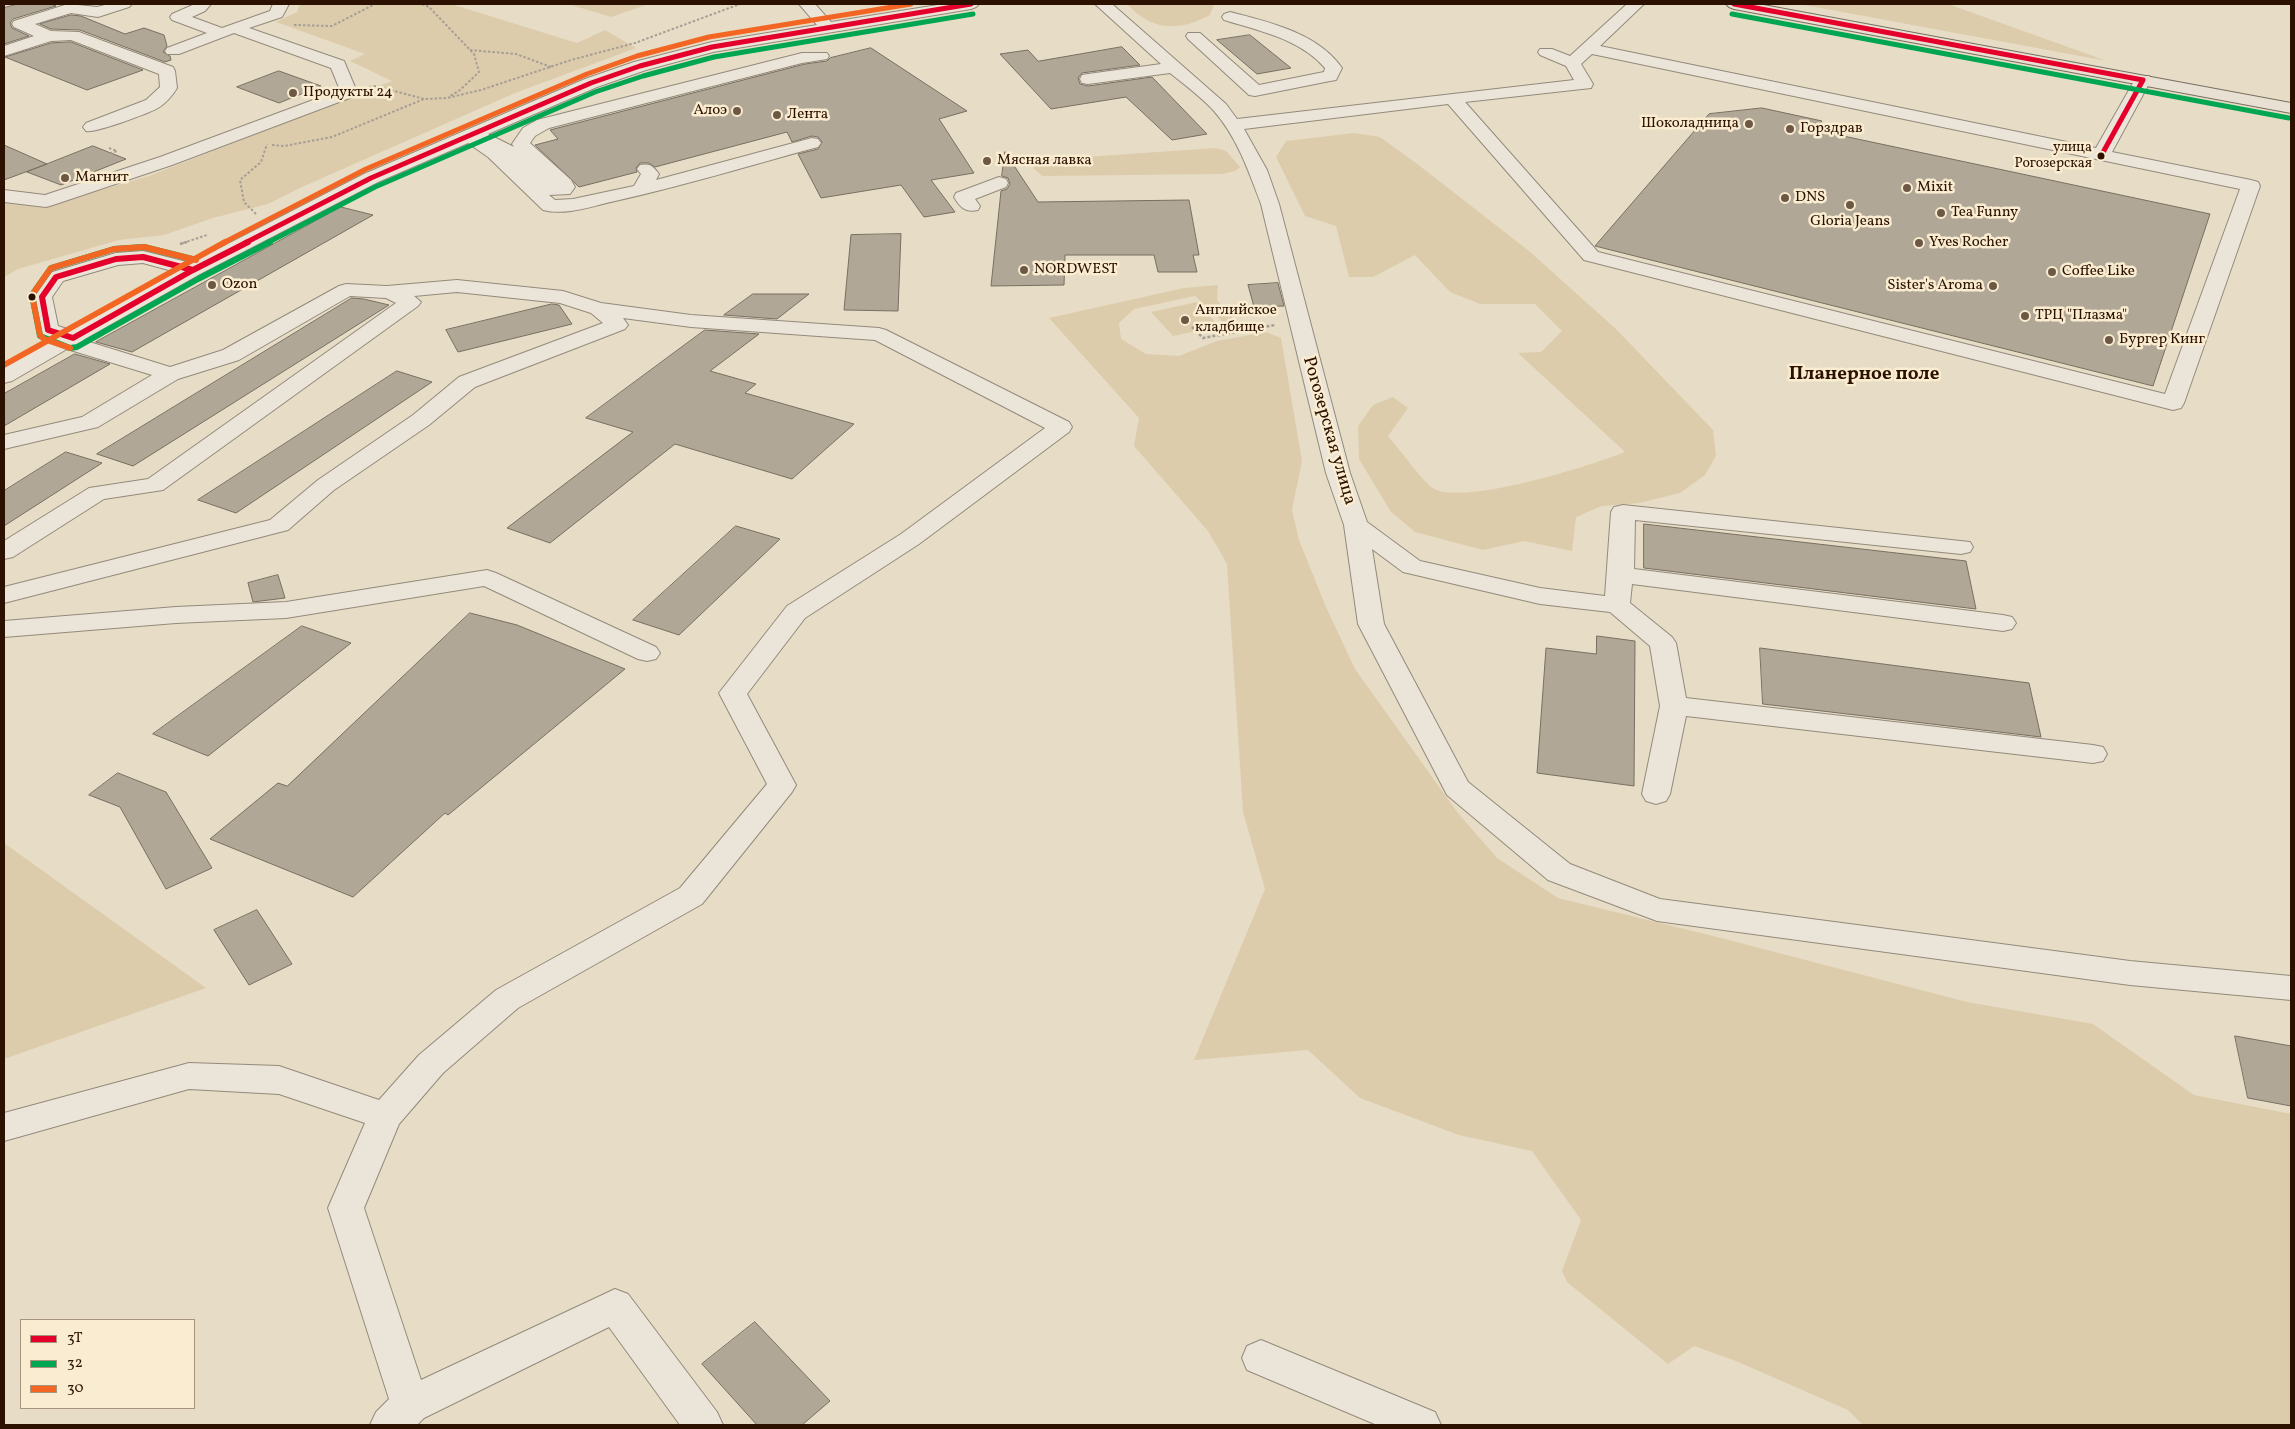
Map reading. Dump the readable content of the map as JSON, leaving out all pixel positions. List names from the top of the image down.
{
  "streets": {
    "street": ["Рогозерская улица"]
  },
  "districts": ["Планерное поле"],
  "places": [
    "Продукты 24",
    "Алоэ",
    "Лента",
    "Шоколадница",
    "Горздрав",
    "улица Рогозерская",
    "Мясная лавка",
    "Магнит",
    "Mixit",
    "DNS",
    "Gloria Jeans",
    "Tea Funny",
    "Yves Rocher",
    "NORDWEST",
    "Coffee Like",
    "Ozon",
    "Sister's Aroma",
    "ТРЦ \"Плазма\"",
    "Английское кладбище",
    "Бургер Кинг"
  ],
  "lines": ["transit line 3Т", "transit line 30", "transit line 32"],
  "legend": ["3Т", "32", "30"]
}
